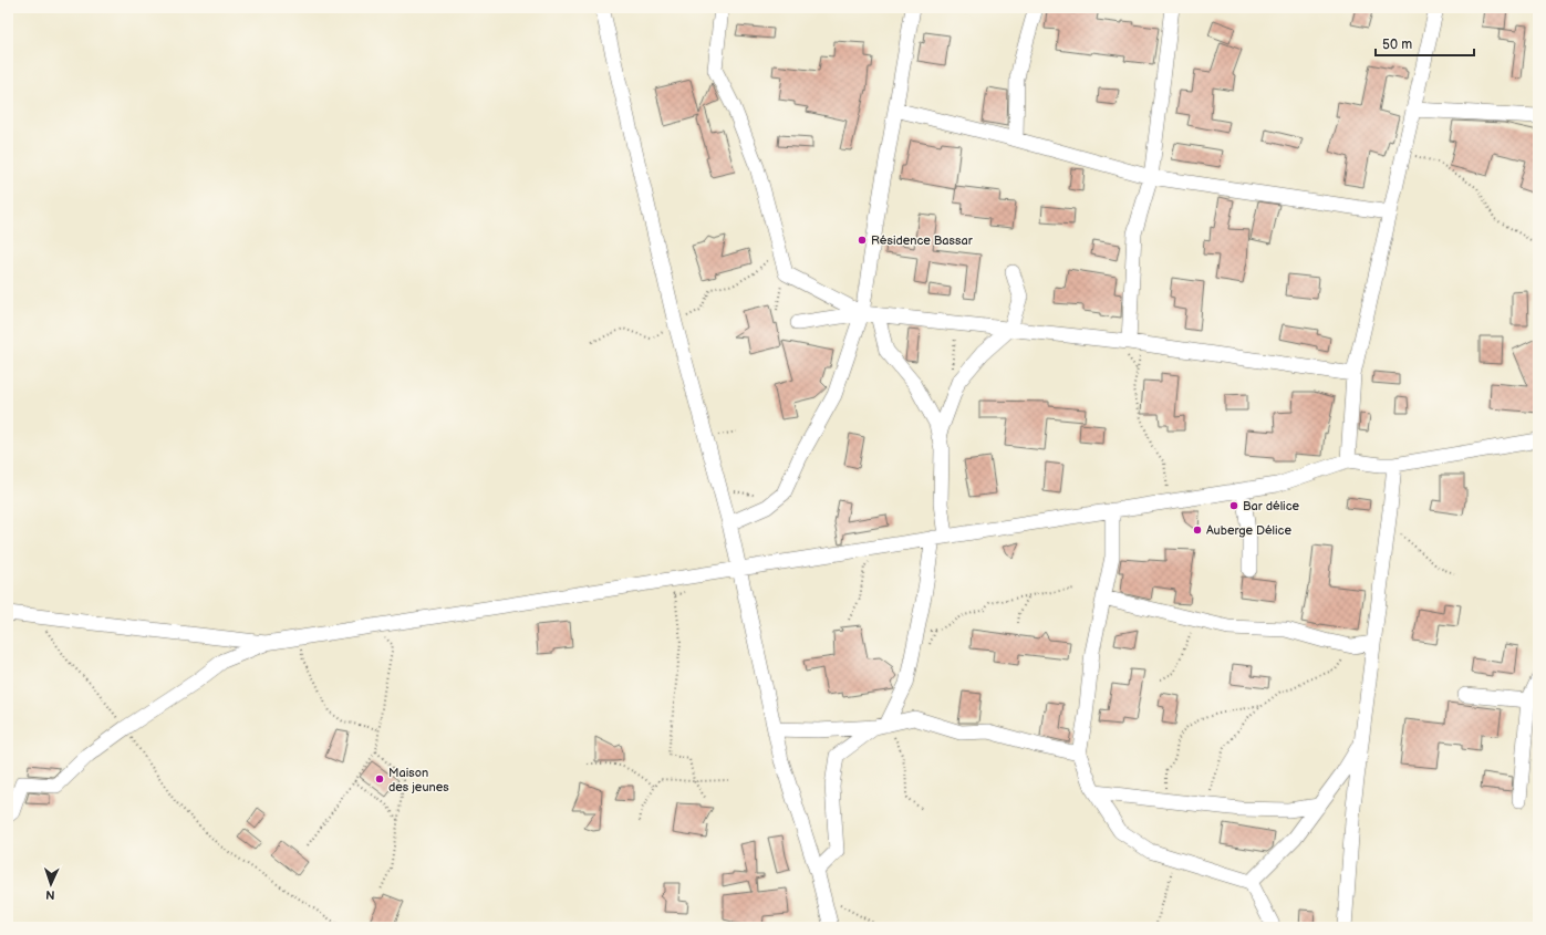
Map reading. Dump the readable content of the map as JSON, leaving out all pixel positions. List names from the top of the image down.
{
  "places": [
    "Résidence Bassar",
    "Bar délice",
    "Auberge Délice",
    "Maison des jeunes"
  ],
  "scale_bar": "50 m",
  "north": "bottom"
}
